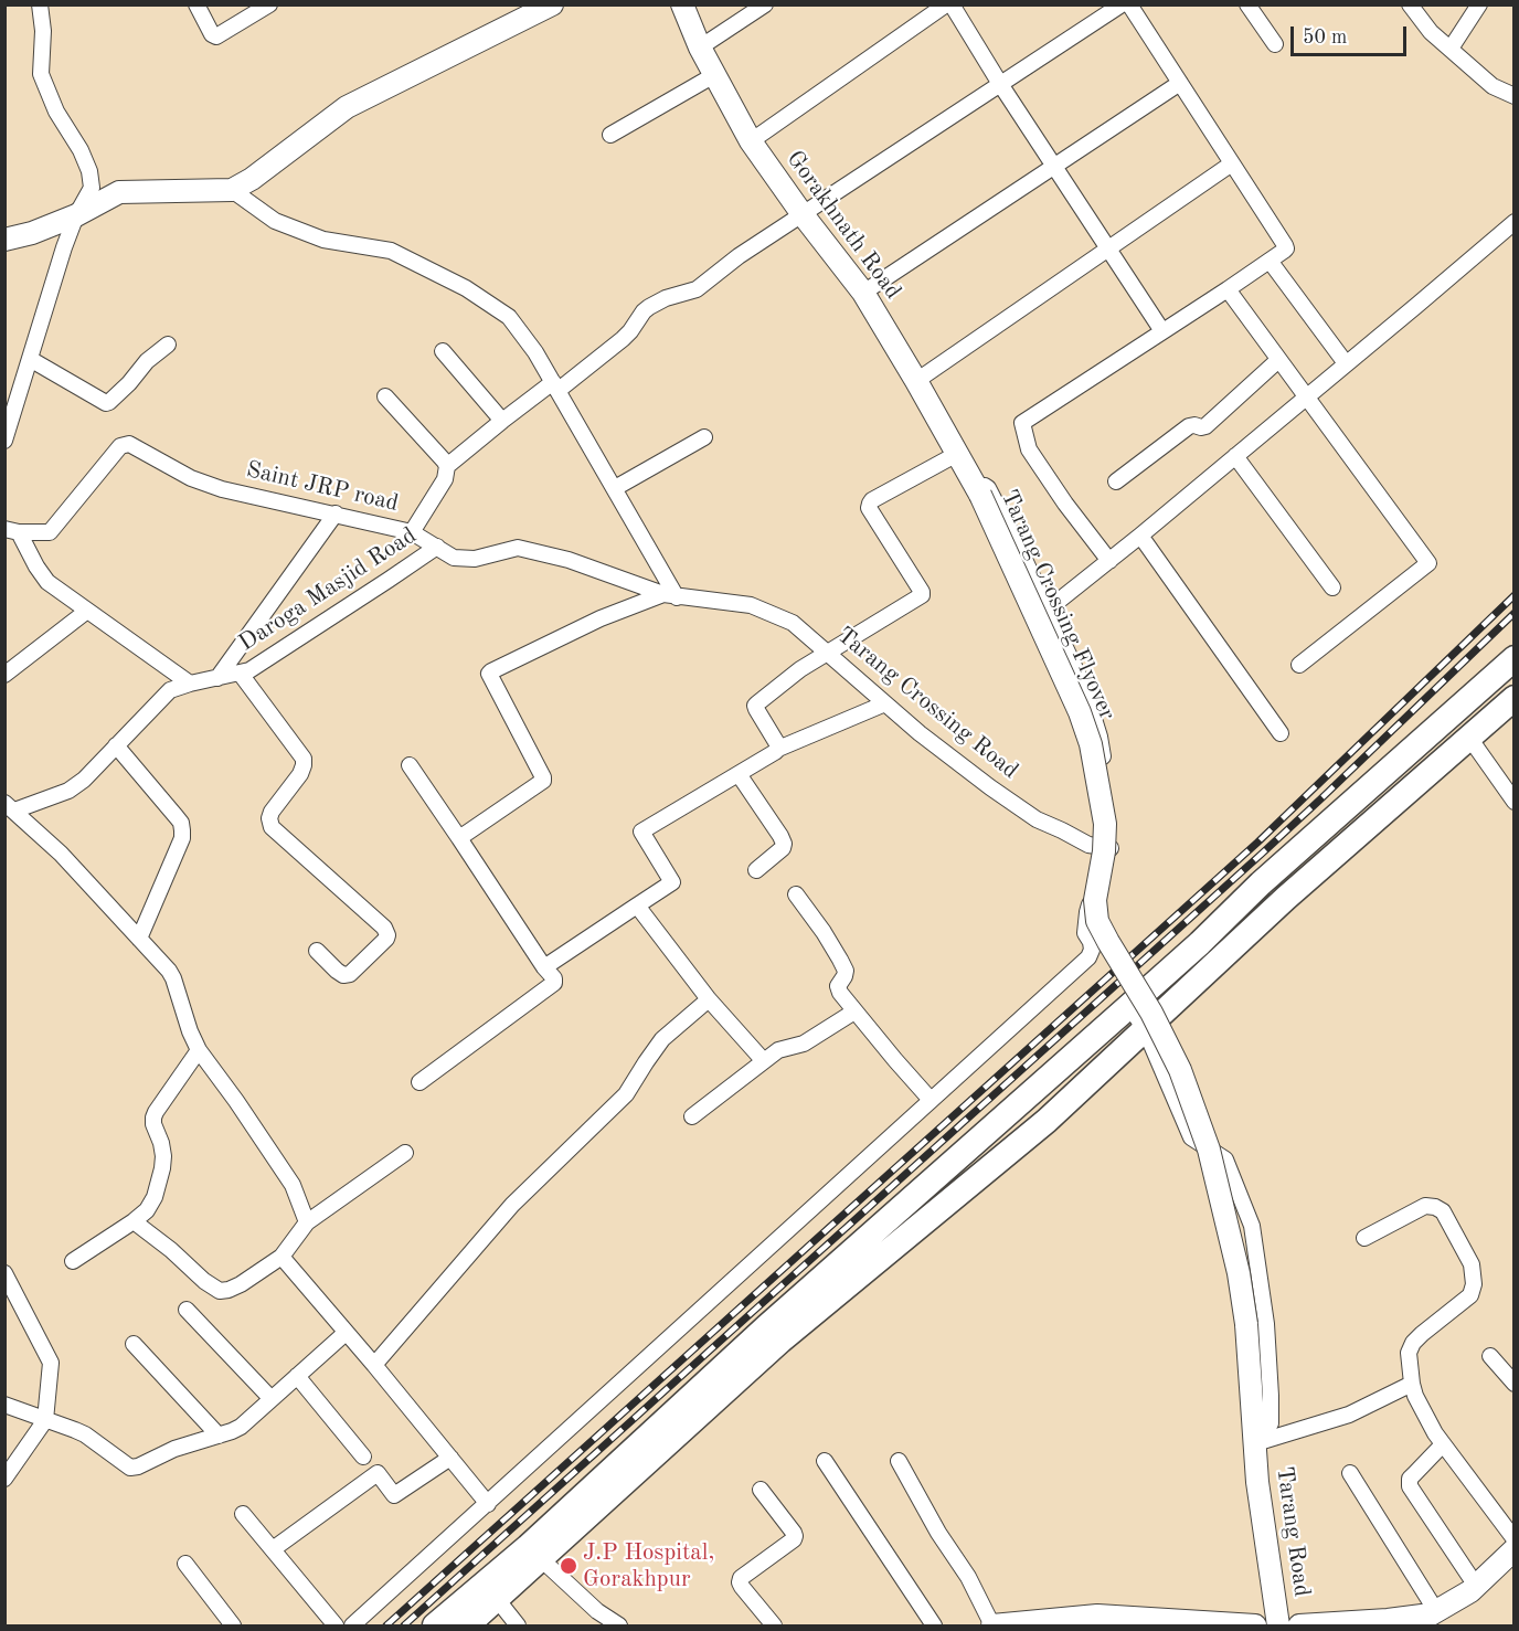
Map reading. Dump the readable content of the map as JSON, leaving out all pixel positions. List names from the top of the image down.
{
  "streets": {
    "main road": ["Gorakhnath Road", "Tarang Crossing Flyover", "Tarang Road"],
    "street": ["Saint JRP road", "Daroga Masjid Road", "Tarang Crossing Road"]
  },
  "crossings": [
    ["Gorakhnath Road", "Tarang Crossing Flyover"],
    ["Saint JRP road", "Daroga Masjid Road"],
    ["Saint JRP road", "Tarang Crossing Road"],
    ["Tarang Crossing Flyover", "Tarang Road"]
  ],
  "places": ["J.P Hospital, Gorakhpur"],
  "scale_bar": "50 m"
}
